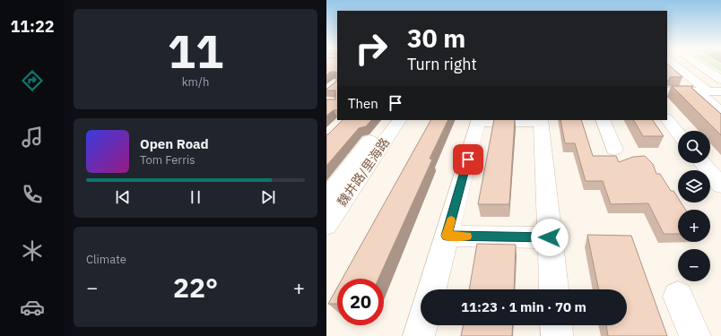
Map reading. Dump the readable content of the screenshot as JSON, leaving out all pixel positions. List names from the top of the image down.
{
  "streets": {
    "street": ["魏井路/里海路"]
  },
  "page": {
    "tabs": "11:22",
    "tile": [
      ["11", "km/h"],
      "Climate"
    ],
    "turn": ["30 m", "Turn right"],
    "then": "Then",
    "song": ["Open Road", "Tom Ferris"],
    "map_buttons": ["+", "−"],
    "heat": ["−", "22°", "+"],
    "limit": "20",
    "trip": "11:23 · 1 min · 70 m"
  }
}
